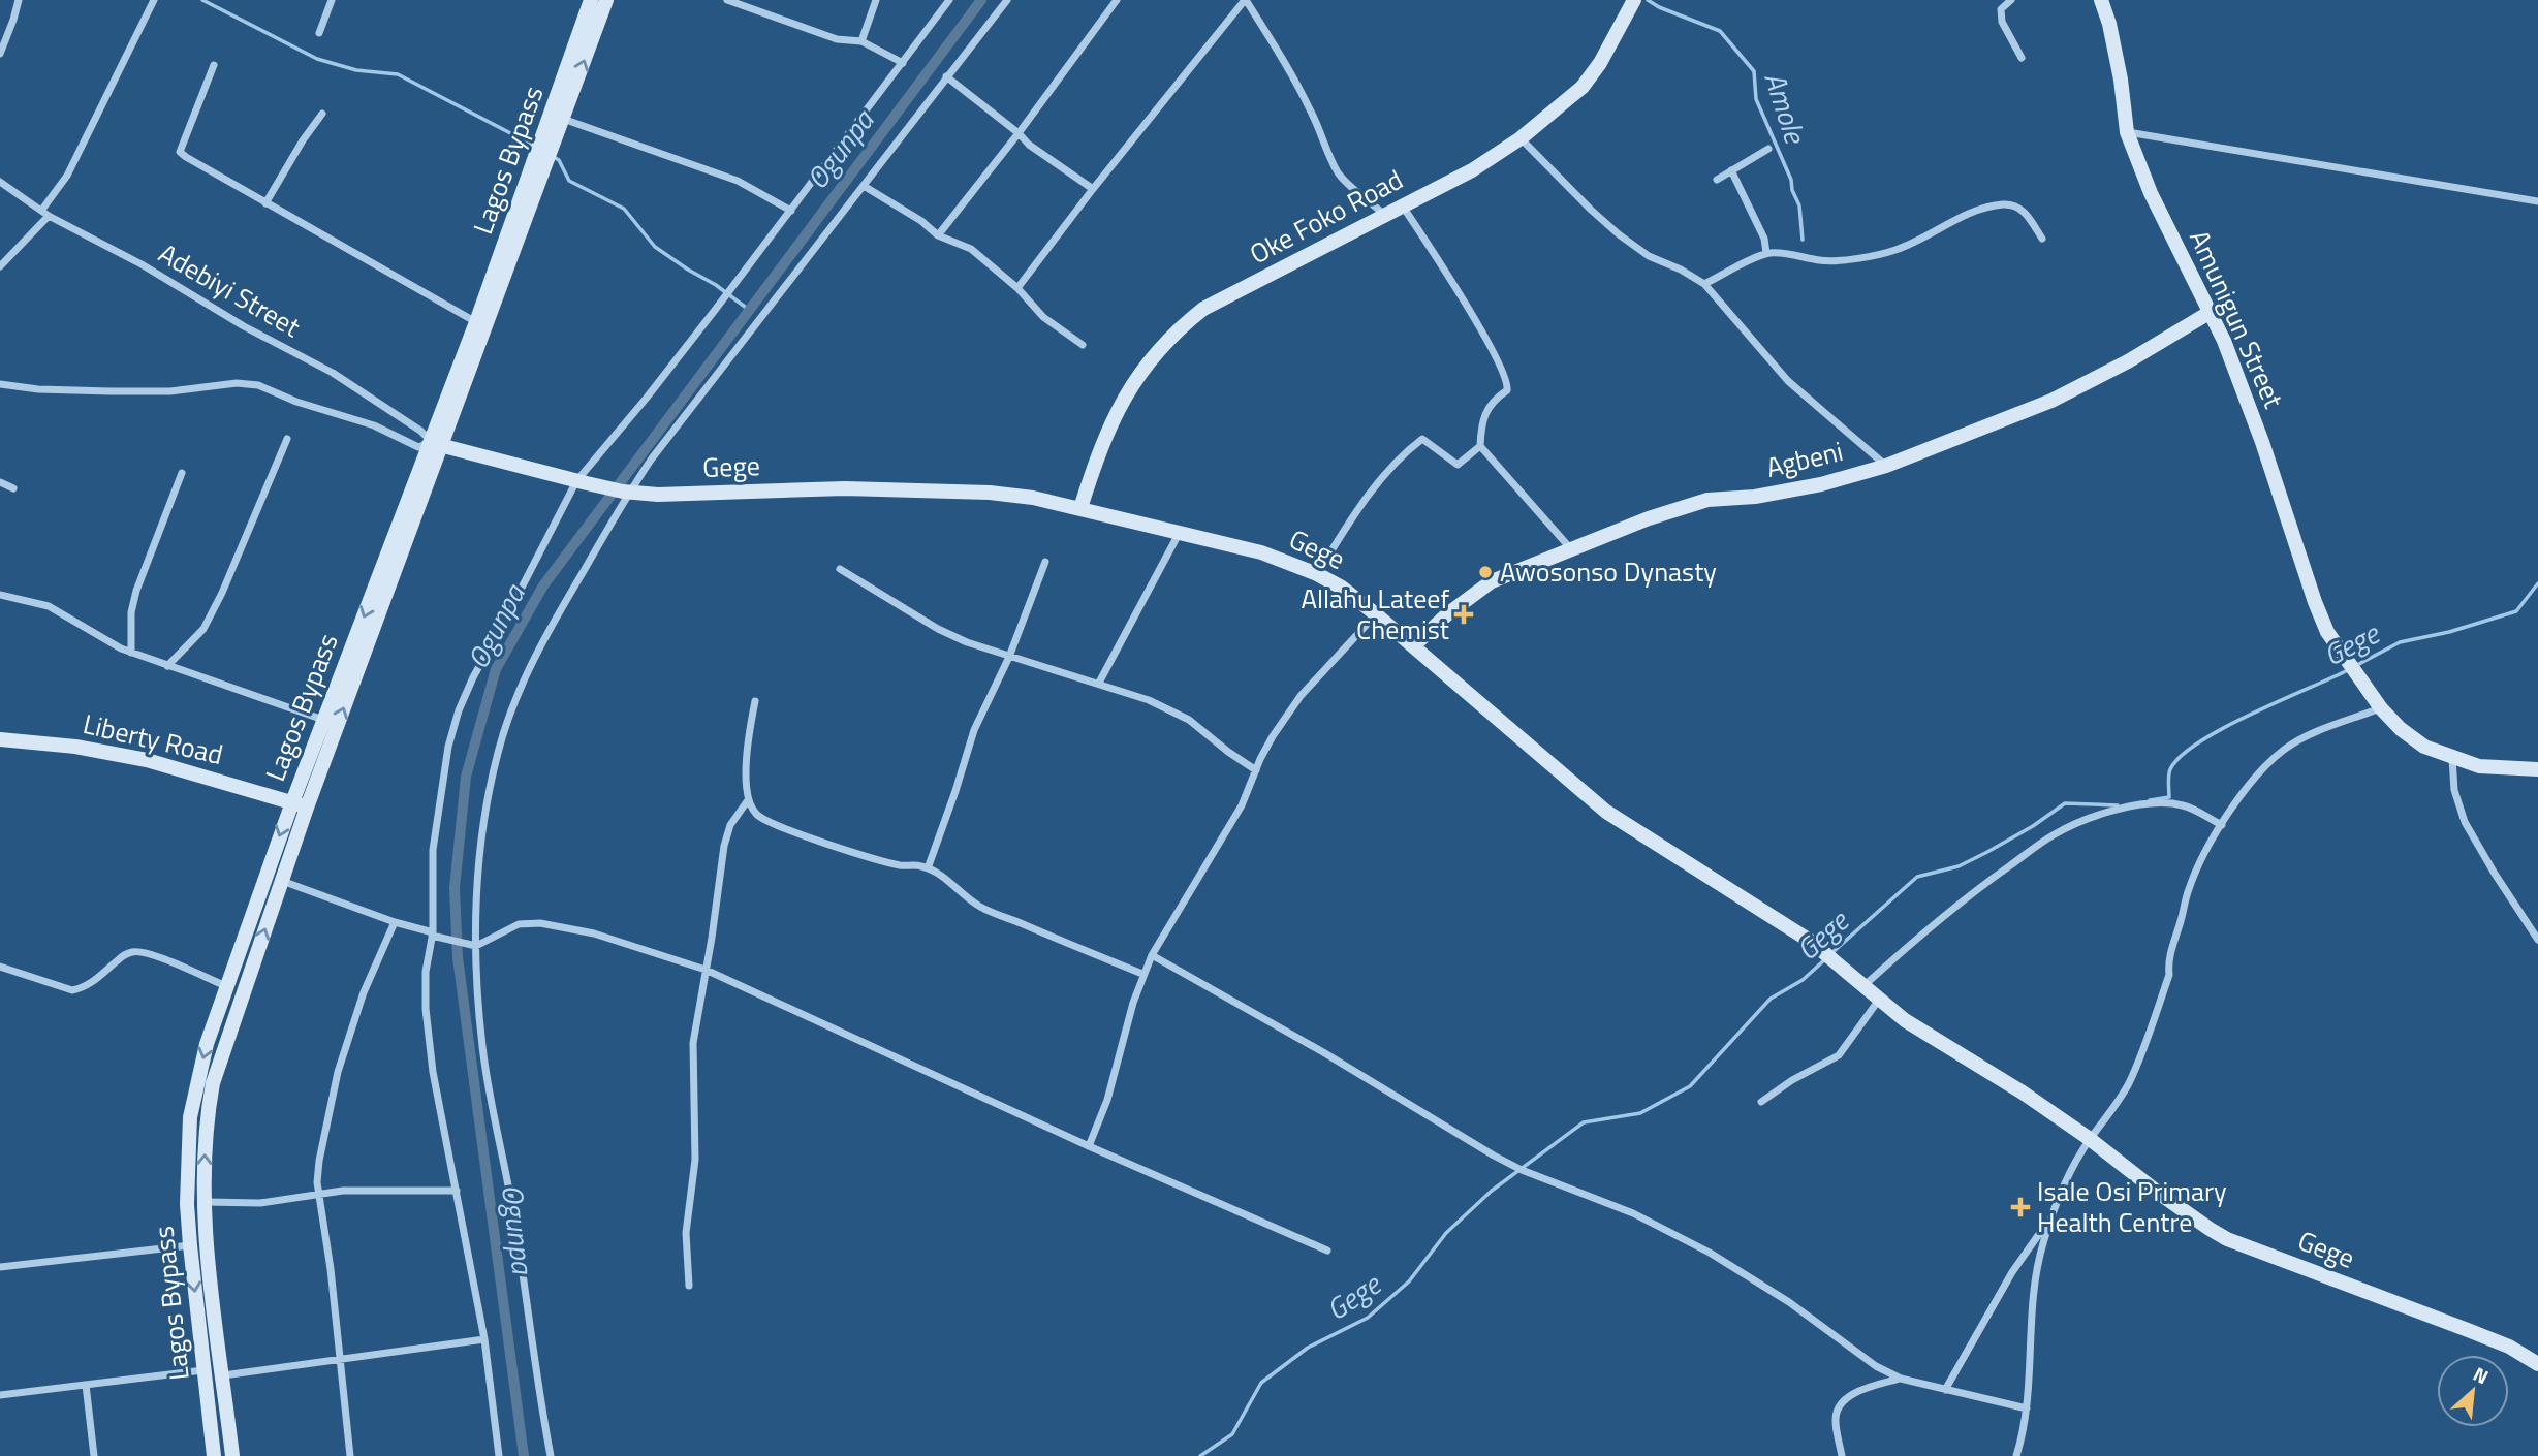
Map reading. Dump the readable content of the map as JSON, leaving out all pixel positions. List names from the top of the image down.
{
  "streets": {
    "street": [
      "Lagos Bypass",
      "Oke Foko Road",
      "Adebiyi Street",
      "Amunigun Street",
      "Agbeni",
      "Gege",
      "Liberty Road"
    ]
  },
  "crossings": [
    ["Lagos Bypass", "Adebiyi Street"],
    ["Lagos Bypass", "Gege"],
    ["Lagos Bypass", "Liberty Road"],
    ["Oke Foko Road", "Gege"],
    ["Adebiyi Street", "Gege"],
    ["Amunigun Street", "Agbeni"],
    ["Agbeni", "Gege"]
  ],
  "water": ["Amole", "Ogunpa", "Gege"],
  "places": {
    "other": ["Awosonso Dynasty"],
    "health": ["Allahu Lateef Chemist", "Isale Osi Primary Health Centre"]
  },
  "north": "top right"
}
